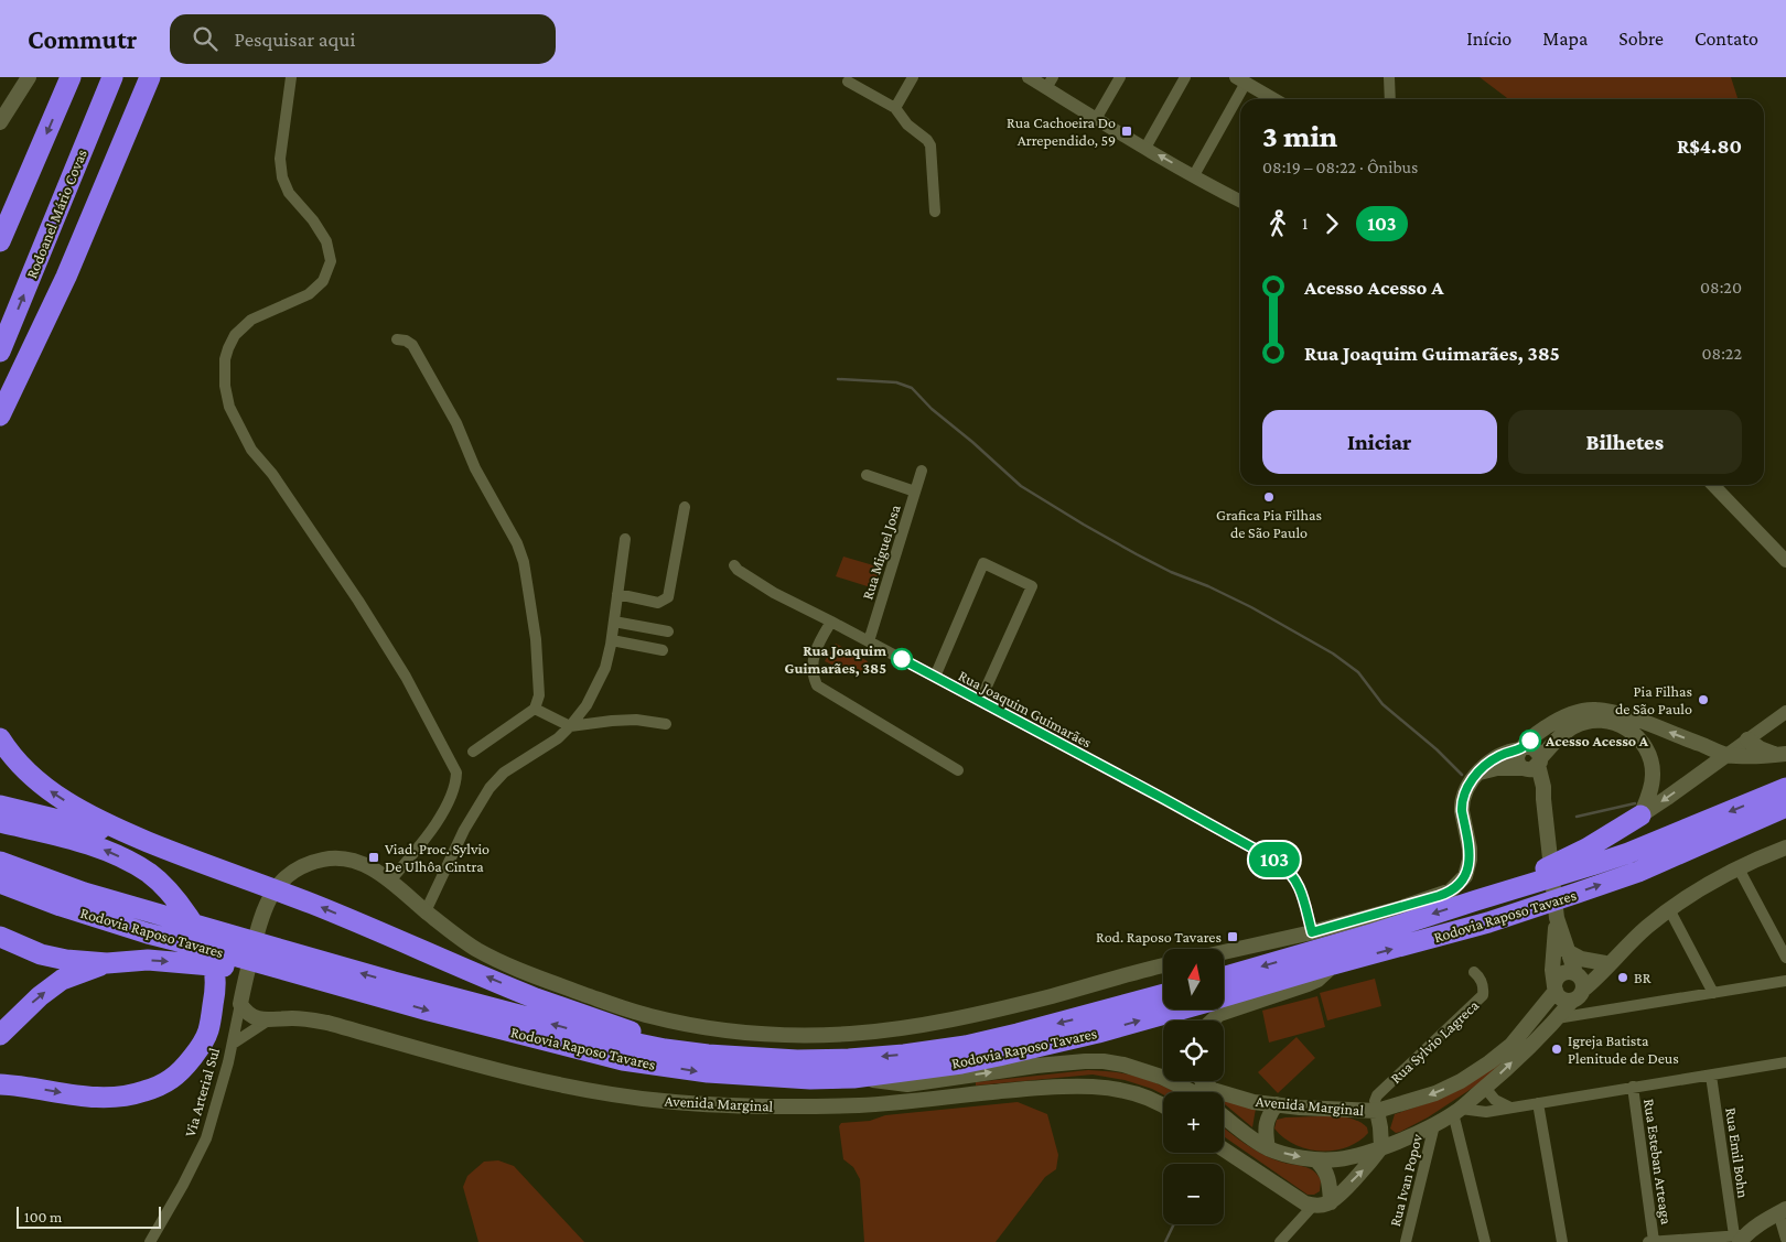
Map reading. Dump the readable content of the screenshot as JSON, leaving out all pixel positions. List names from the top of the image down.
{
  "streets": {
    "highway": ["Rodoanel Mário Covas", "Rodovia Raposo Tavares"],
    "main road": ["Avenida Marginal"],
    "street": [
      "Rua Miguel Josa",
      "Rua Joaquim Guimarães",
      "Rua Sylvio Lagreca",
      "Via Arterial Sul",
      "Rua Emil Bohn",
      "Rua Esteban Arteaga",
      "Rua Ivan Popov"
    ]
  },
  "crossings": [
    ["Rua Miguel Josa", "Rua Joaquim Guimarães"],
    ["Rua Sylvio Lagreca", "Avenida Marginal"],
    ["Via Arterial Sul", "Avenida Marginal"]
  ],
  "places": {
    "transit": ["Rua Cachoeira Do Arrependido, 59", "Viad. Proc. Sylvio De Ulhôa Cintra", "Rod. Raposo Tavares"],
    "other": [
      "Grafica Pia Filhas de São Paulo",
      "Rua Joaquim Guimarães, 385",
      "Pia Filhas de São Paulo",
      "Acesso Acesso A",
      "BR",
      "Igreja Batista Plenitude de Deus"
    ]
  },
  "lines": ["bus line 103"],
  "scale_bar": "100 m",
  "north": "top",
  "page": {
    "header": "Commutr",
    "search": "Pesquisar aqui",
    "nav": [
      "Início",
      "Mapa",
      "Sobre",
      "Contato"
    ],
    "on_map": "103",
    "heading": ["3 min", "08:19 – 08:22 · Ônibus", "R$4.80"],
    "legs": ["1", "103"],
    "list": [
      {
        "name": "Acesso Acesso A",
        "value": "08:20"
      },
      {
        "name": "Rua Joaquim Guimarães, 385",
        "value": "08:22"
      }
    ],
    "buttons": ["Iniciar", "Bilhetes"],
    "map_buttons": ["+", "−"],
    "scale": "100 m"
  }
}
